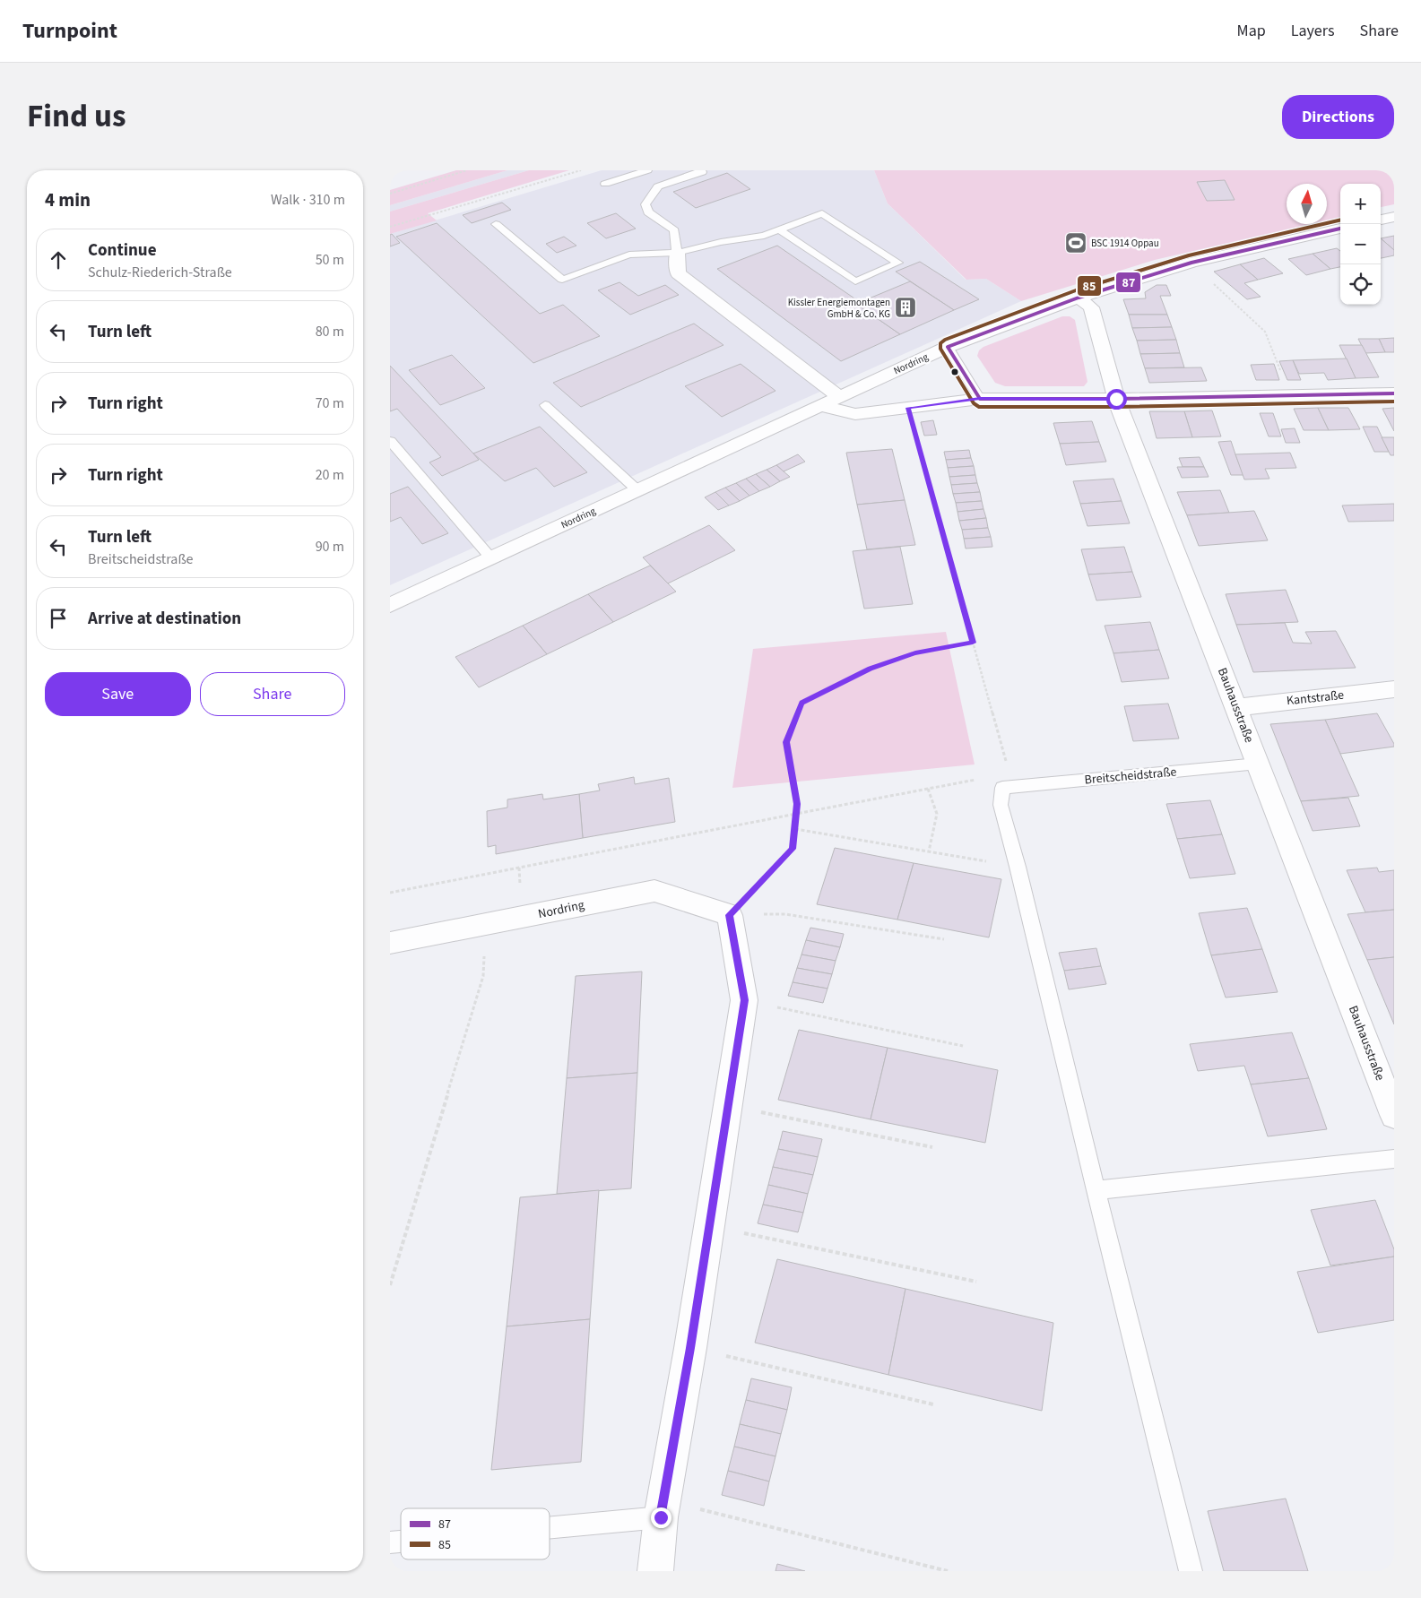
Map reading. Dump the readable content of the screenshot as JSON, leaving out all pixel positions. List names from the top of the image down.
{
  "streets": {
    "street": ["Nordring", "Kantstraße", "Bauhausstraße"],
    "lane": ["Breitscheidstraße"]
  },
  "crossings": [
    ["Nordring", "Bauhausstraße"],
    ["Kantstraße", "Bauhausstraße"],
    ["Bauhausstraße", "Breitscheidstraße"]
  ],
  "places": {
    "sports": ["BSC 1914 Oppau"],
    "building": ["Kissler Energiemontagen GmbH & Co. KG"]
  },
  "lines": ["transit line 85", "transit line 87"],
  "legend": ["87", "85"],
  "north": "top",
  "page": {
    "header": "Turnpoint",
    "nav": ["Map", "Layers", "Share"],
    "title": "Find us",
    "buttons": [
      "Directions",
      ["Save", "Share"]
    ],
    "heading": ["4 min", "Walk · 310 m"],
    "map_buttons": ["+", "−"],
    "list": [
      ["Continue", "Schulz-Riederich-Straße", "50 m"],
      ["Turn left", "80 m"],
      ["Turn right", "70 m"],
      ["Turn right", "20 m"],
      ["Turn left", "Breitscheidstraße", "90 m"],
      "Arrive at destination"
    ]
  }
}
